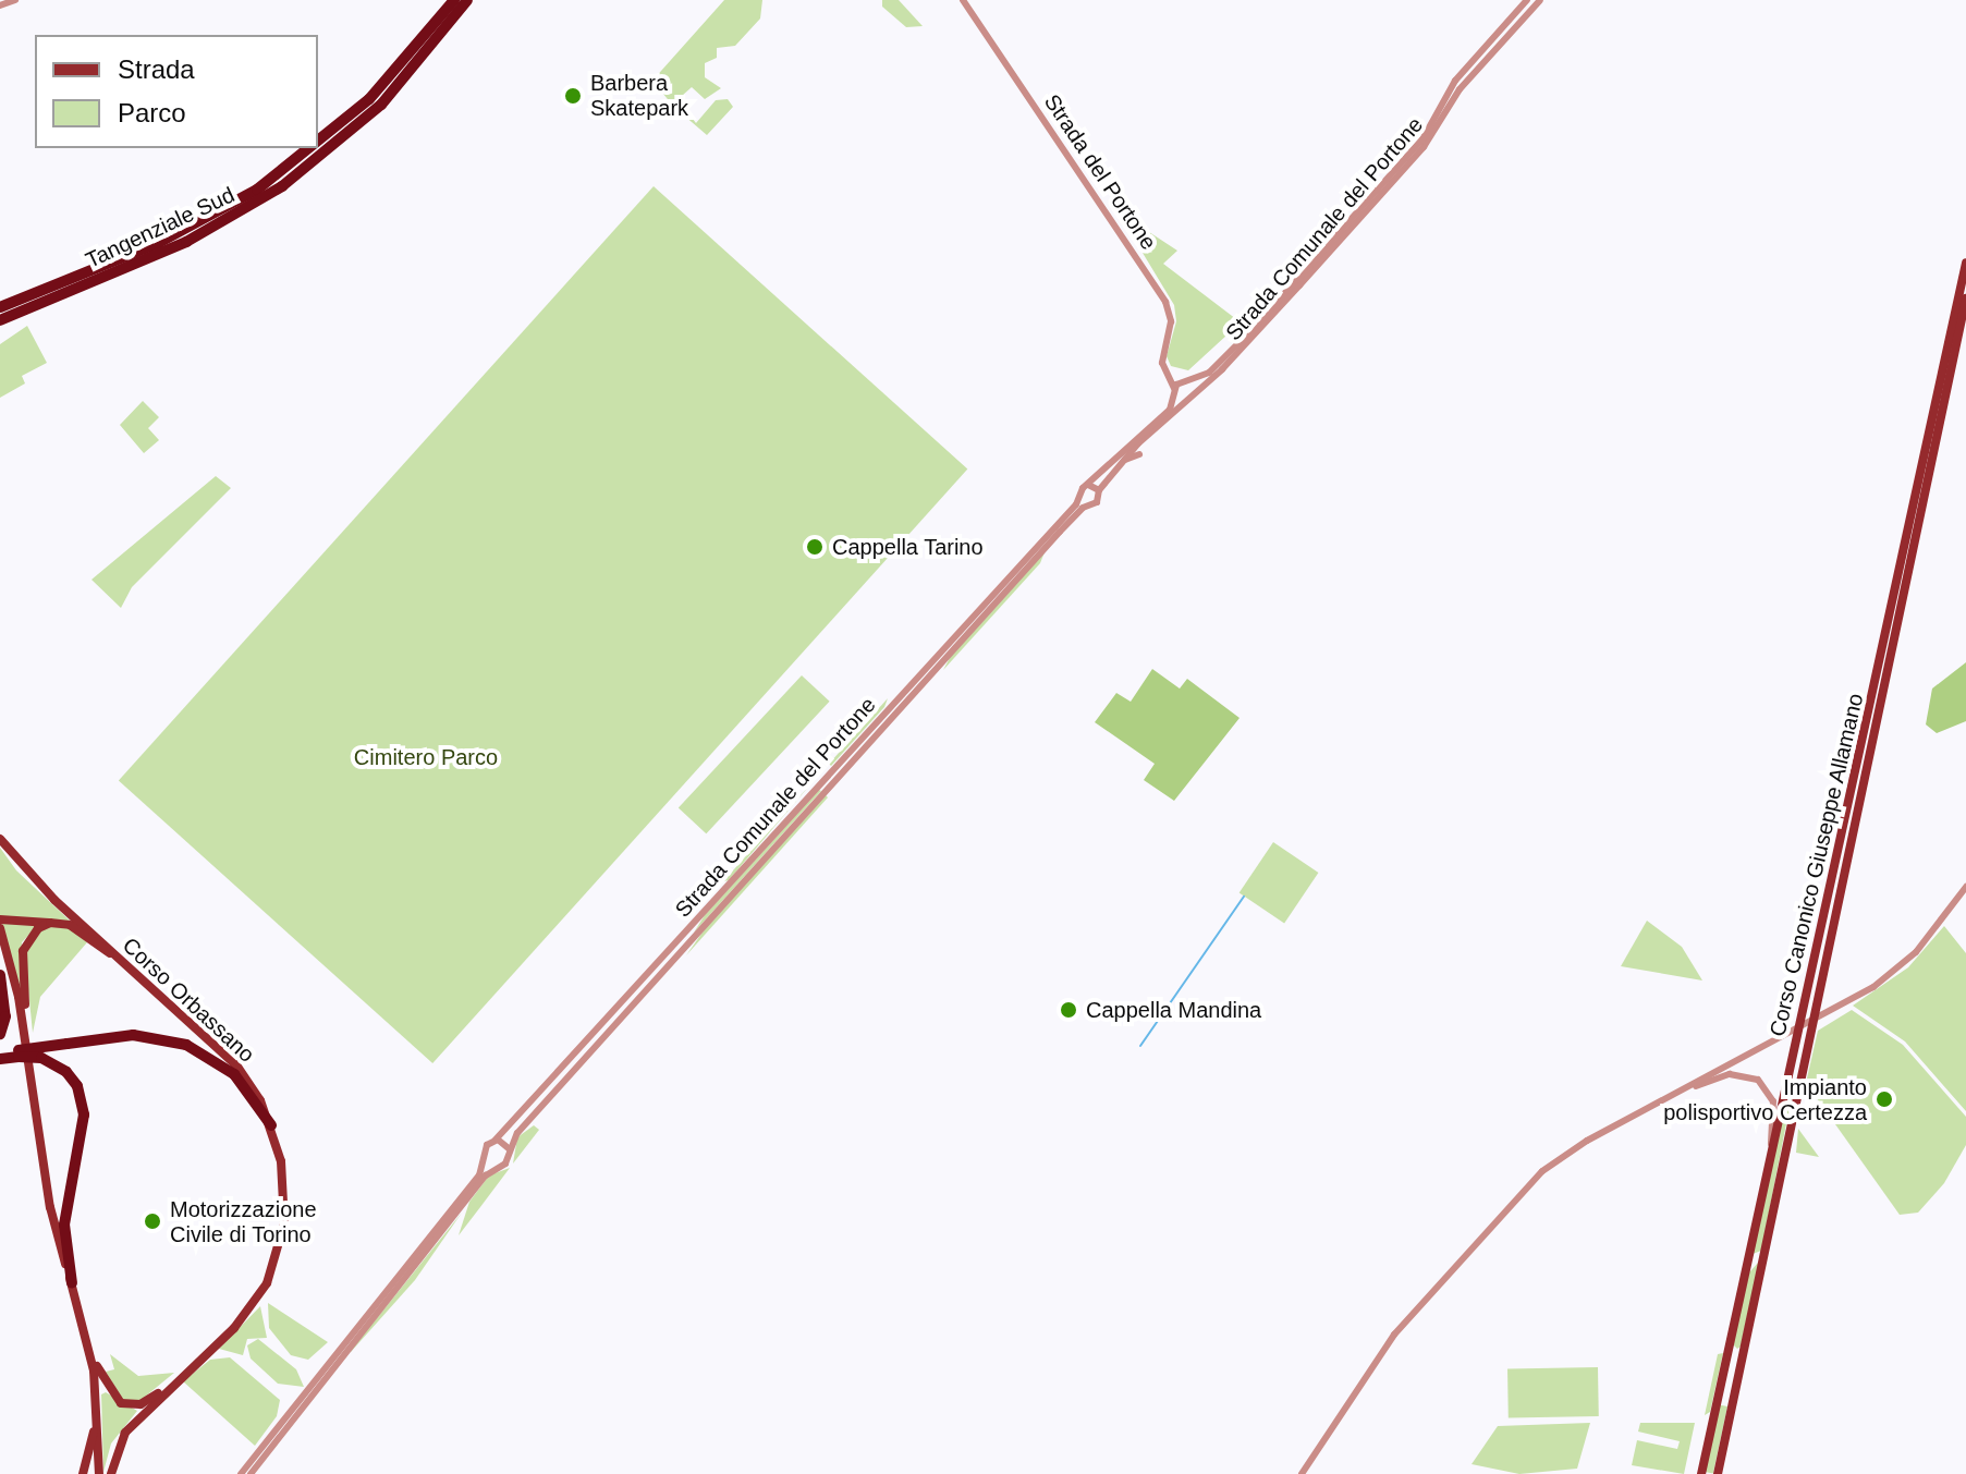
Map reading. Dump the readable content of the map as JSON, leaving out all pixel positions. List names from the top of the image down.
{
  "streets": {
    "highway": ["Tangenziale Sud"],
    "main road": ["Corso Canonico Giuseppe Allamano", "Corso Orbassano"],
    "street": ["Strada del Portone", "Strada Comunale del Portone"]
  },
  "parks": ["Cimitero Parco"],
  "places": [
    "Barbera Skatepark",
    "Cappella Tarino",
    "Cappella Mandina",
    "Impianto polisportivo Certezza",
    "Motorizzazione Civile di Torino"
  ],
  "legend": ["Strada", "Parco"]
}
